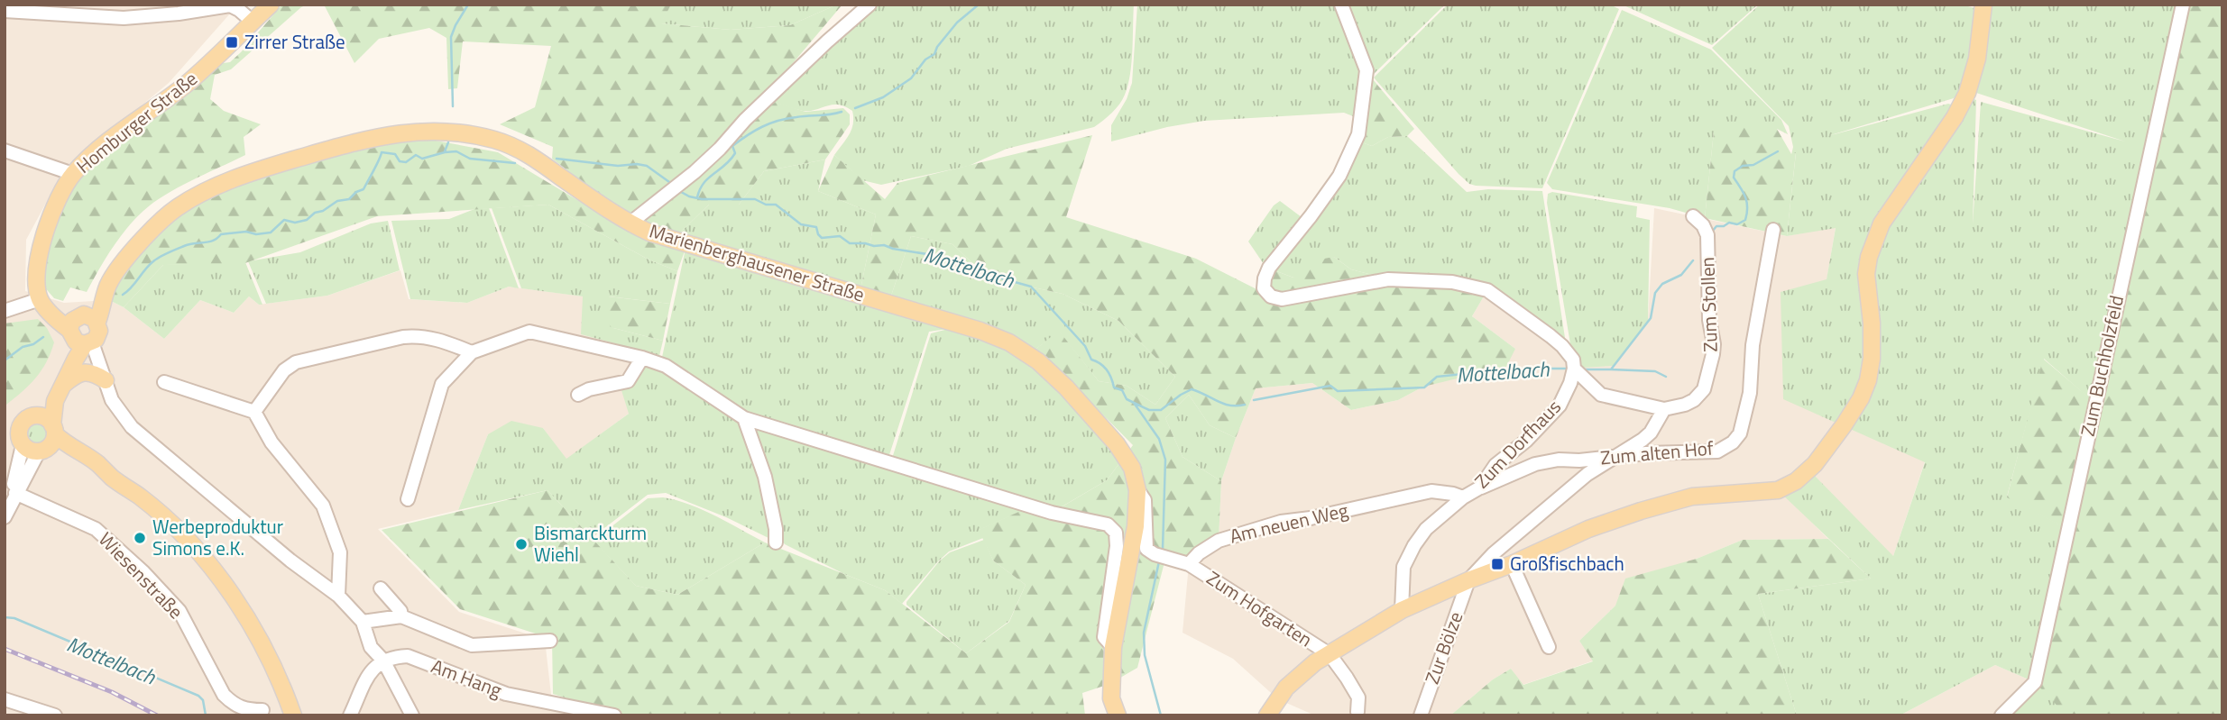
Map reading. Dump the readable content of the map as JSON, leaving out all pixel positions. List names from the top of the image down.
{
  "streets": {
    "main road": ["Homburger Straße", "Marienberghausener Straße"],
    "street": [
      "Zum Stollen",
      "Zum Buchholzfeld",
      "Zum Dorfhaus",
      "Zum alten Hof",
      "Am neuen Weg",
      "Wiesenstraße",
      "Zum Hofgarten",
      "Zur Bölze",
      "Am Hang"
    ]
  },
  "crossings": [
    ["Zum Stollen", "Zum Dorfhaus"],
    ["Zum Dorfhaus", "Zum alten Hof"],
    ["Zum Dorfhaus", "Am neuen Weg"],
    ["Am neuen Weg", "Zum Hofgarten"]
  ],
  "water": ["Mottelbach"],
  "places": {
    "transit": ["Zirrer Straße", "Großfischbach"],
    "other": ["Werbeproduktur Simons e.K.", "Bismarckturm Wiehl"]
  }
}
